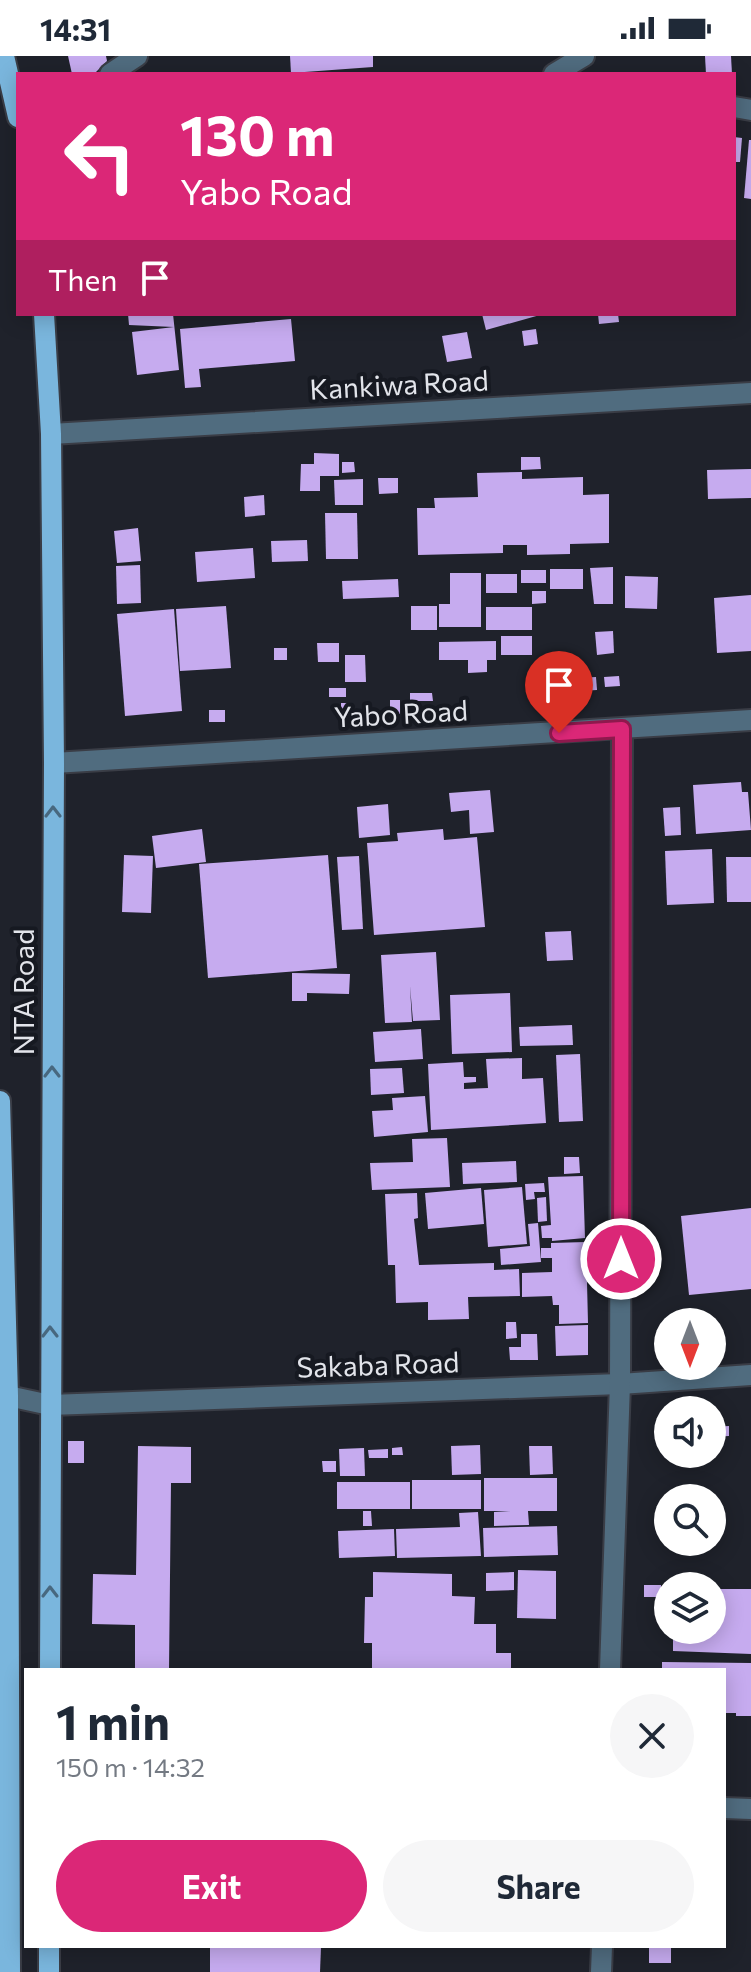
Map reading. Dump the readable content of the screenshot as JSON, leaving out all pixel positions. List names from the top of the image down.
{
  "streets": {
    "main road": ["NTA Road"],
    "street": ["Kankiwa Road", "Yabo Road", "Sakaba Road"]
  },
  "crossings": [
    ["Kankiwa Road", "NTA Road"],
    ["Yabo Road", "NTA Road"],
    ["NTA Road", "Sakaba Road"]
  ],
  "north": "bottom",
  "page": {
    "status": "14:31",
    "turn": ["130 m", "Yabo Road"],
    "then": "Then",
    "heading": ["1 min", "150 m · 14:32"],
    "buttons": ["Exit", "Share"]
  }
}
